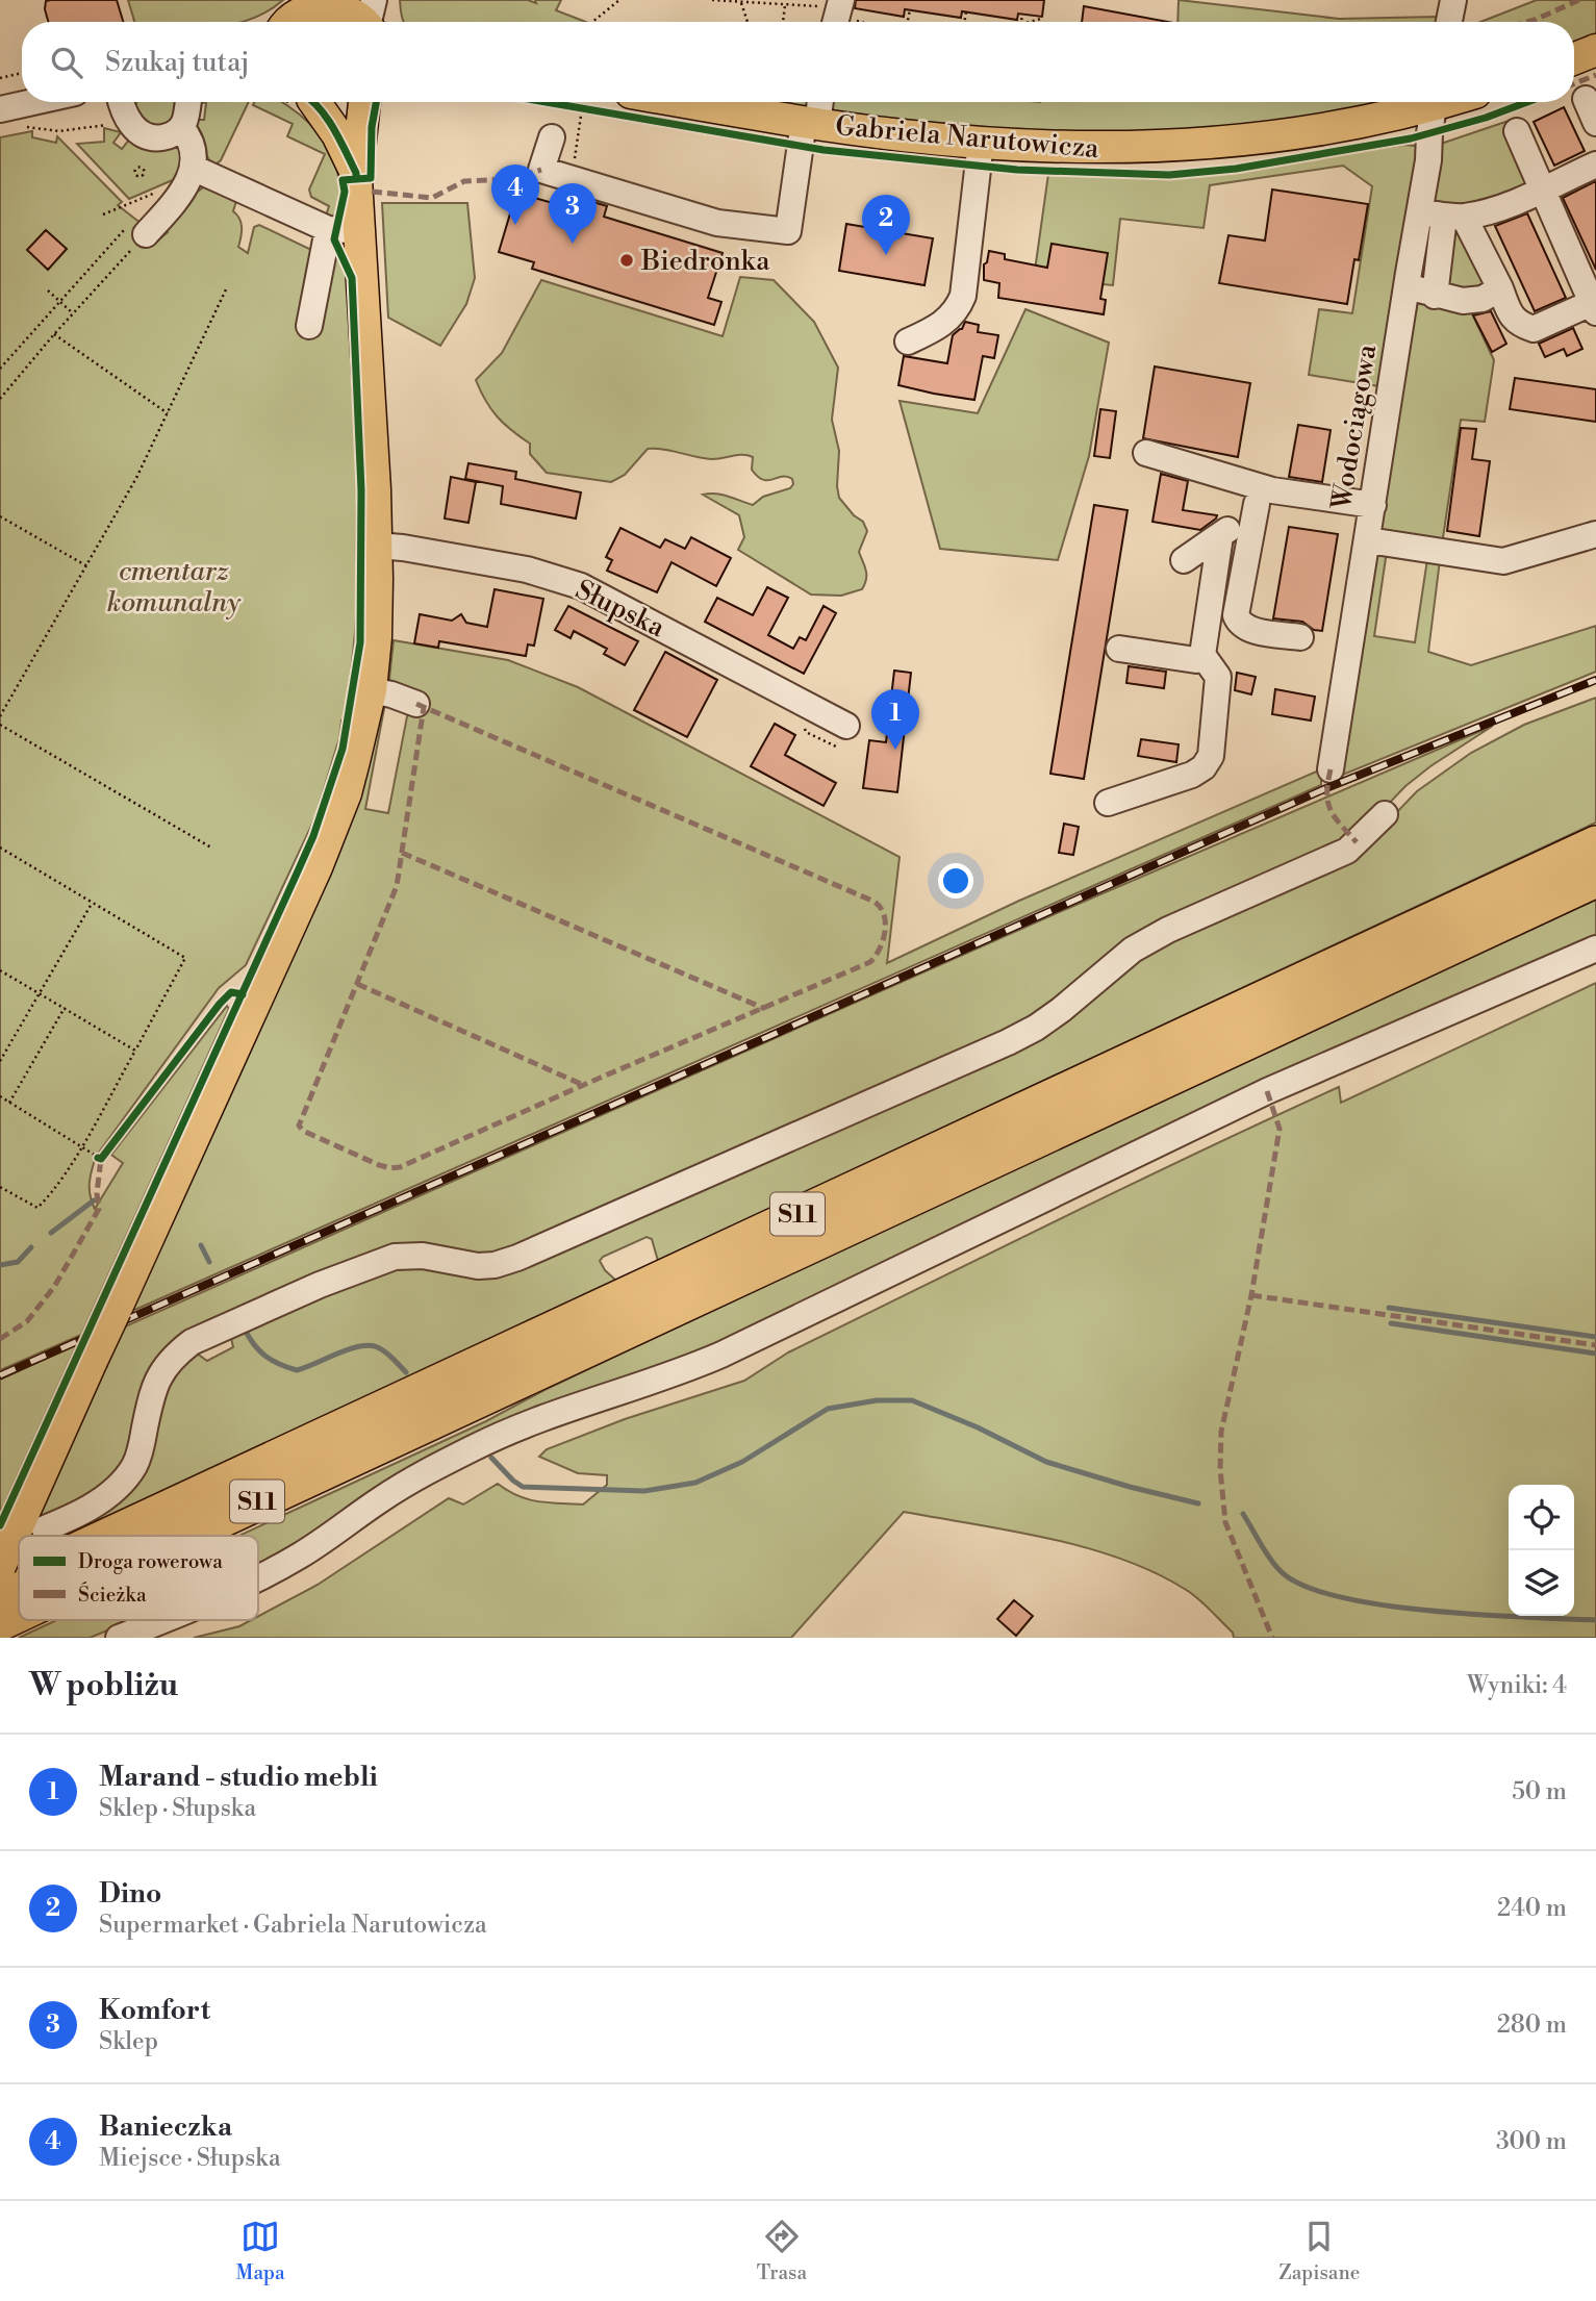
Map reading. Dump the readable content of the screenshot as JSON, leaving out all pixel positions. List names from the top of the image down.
{
  "streets": {
    "highway": ["S11"],
    "main road": ["Gabriela Narutowicza"],
    "street": ["Wodociągowa", "Słupska"]
  },
  "parks": ["cmentarz komunalny"],
  "places": ["Biedronka"],
  "legend": ["Droga rowerowa", "Ścieżka"],
  "page": {
    "search": "Szukaj tutaj",
    "pins": [
      "4",
      "3",
      "2",
      "1"
    ],
    "heading": ["W pobliżu", "Wyniki: 4"],
    "list": [
      {
        "mark": "1",
        "name": "Marand - studio mebli",
        "note": "Sklep · Słupska",
        "value": "50 m"
      },
      {
        "mark": "2",
        "name": "Dino",
        "note": "Supermarket · Gabriela Narutowicza",
        "value": "240 m"
      },
      {
        "mark": "3",
        "name": "Komfort",
        "note": "Sklep",
        "value": "280 m"
      },
      {
        "mark": "4",
        "name": "Banieczka",
        "note": "Miejsce · Słupska",
        "value": "300 m"
      }
    ],
    "nav": ["Mapa", "Trasa", "Zapisane"]
  }
}
